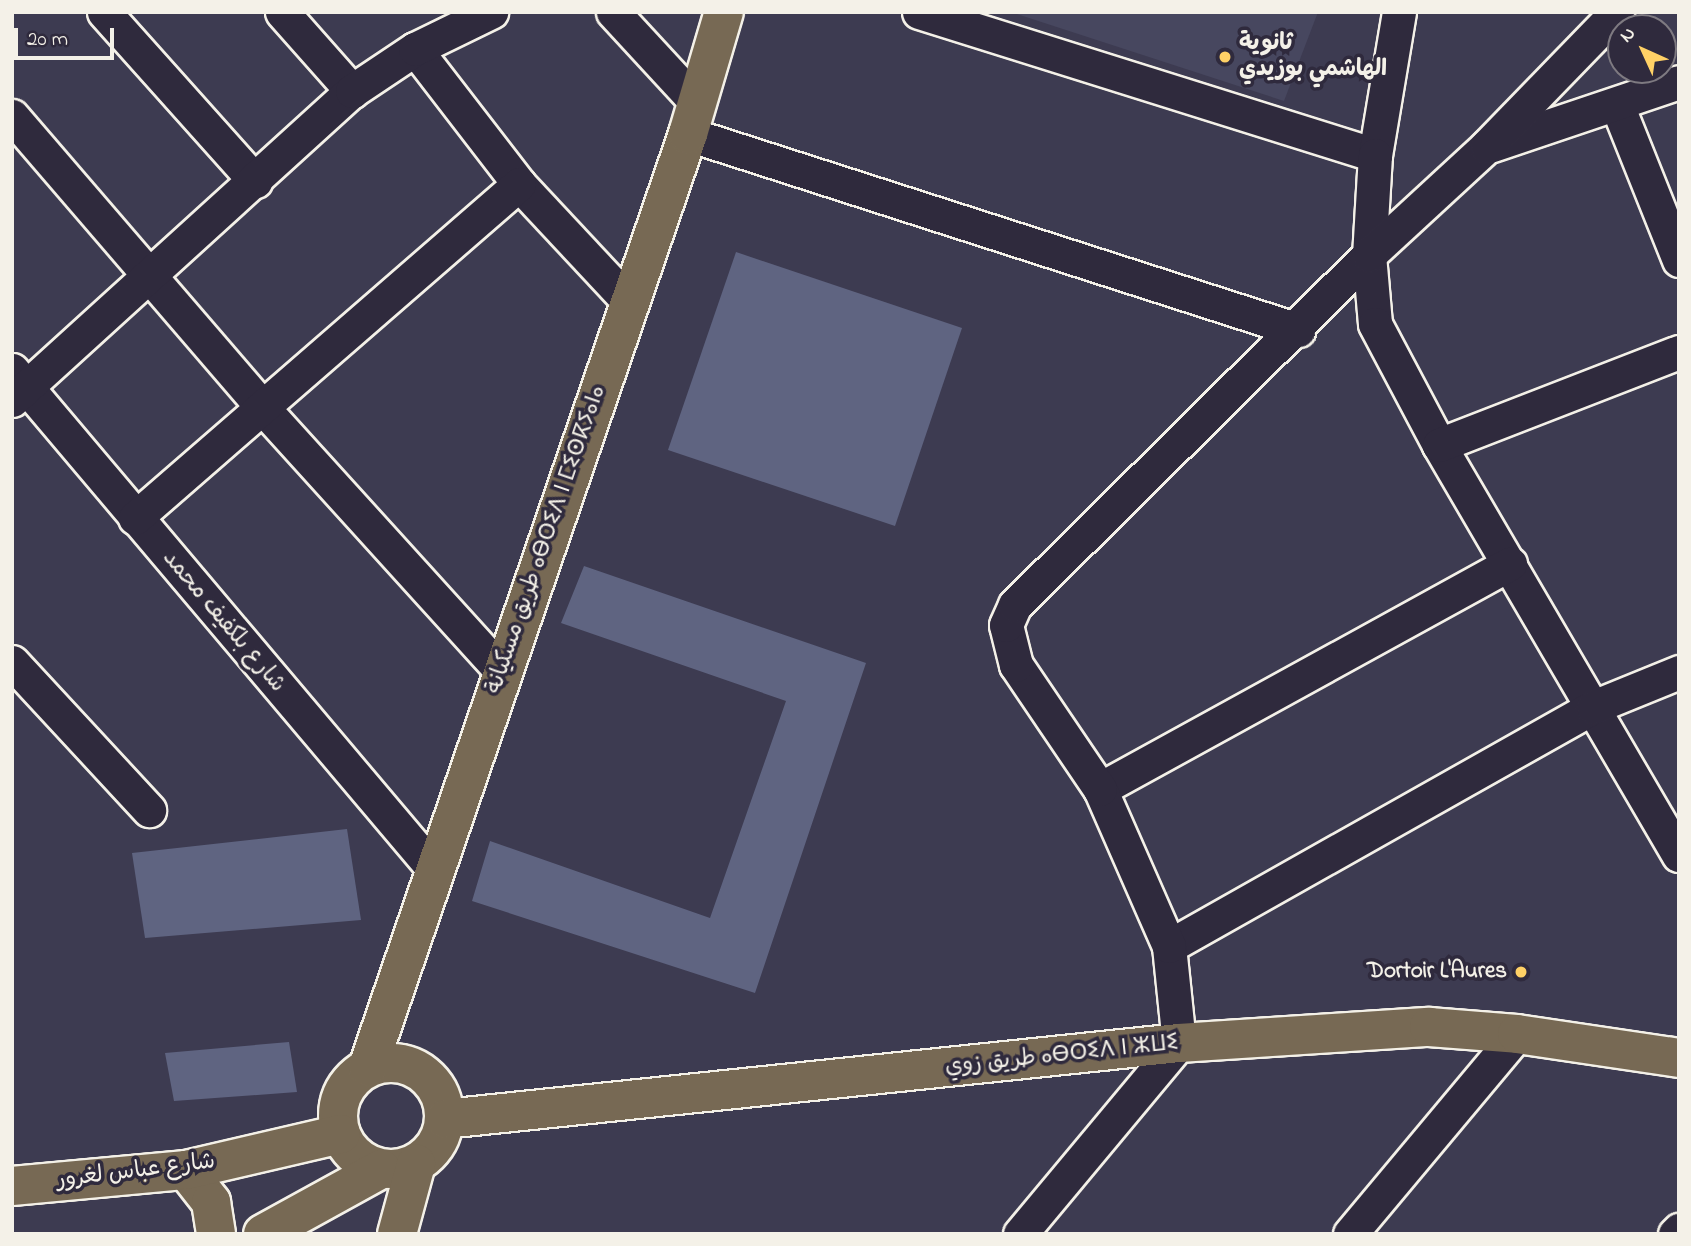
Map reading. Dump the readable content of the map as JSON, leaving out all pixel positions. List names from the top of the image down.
{
  "streets": {
    "main road": ["طريق مسكيانة ⴰⴱⵔⵉⴷ ⵏ ⵎⵉⵙⴽⵢⴰⵏⴰ", "طريق زوي ⴰⴱⵔⵉⴷ ⵏ ⵣⵡⵉ", "شارع عباس لغرور"],
    "street": ["شارع بلكفيف محمد"]
  },
  "crossings": [
    ["طريق مسكيانة ⴰⴱⵔⵉⴷ ⵏ ⵎⵉⵙⴽⵢⴰⵏⴰ", "شارع بلكفيف محمد"],
    ["طريق مسكيانة ⴰⴱⵔⵉⴷ ⵏ ⵎⵉⵙⴽⵢⴰⵏⴰ", "طريق زوي ⴰⴱⵔⵉⴷ ⵏ ⵣⵡⵉ"],
    ["طريق مسكيانة ⴰⴱⵔⵉⴷ ⵏ ⵎⵉⵙⴽⵢⴰⵏⴰ", "شارع عباس لغرور"],
    ["طريق زوي ⴰⴱⵔⵉⴷ ⵏ ⵣⵡⵉ", "شارع عباس لغرور"]
  ],
  "places": ["ثانوية الهاشمي بوزيدي", "Dortoir L'Aures"],
  "scale_bar": "20 m",
  "north": "top left"
}
